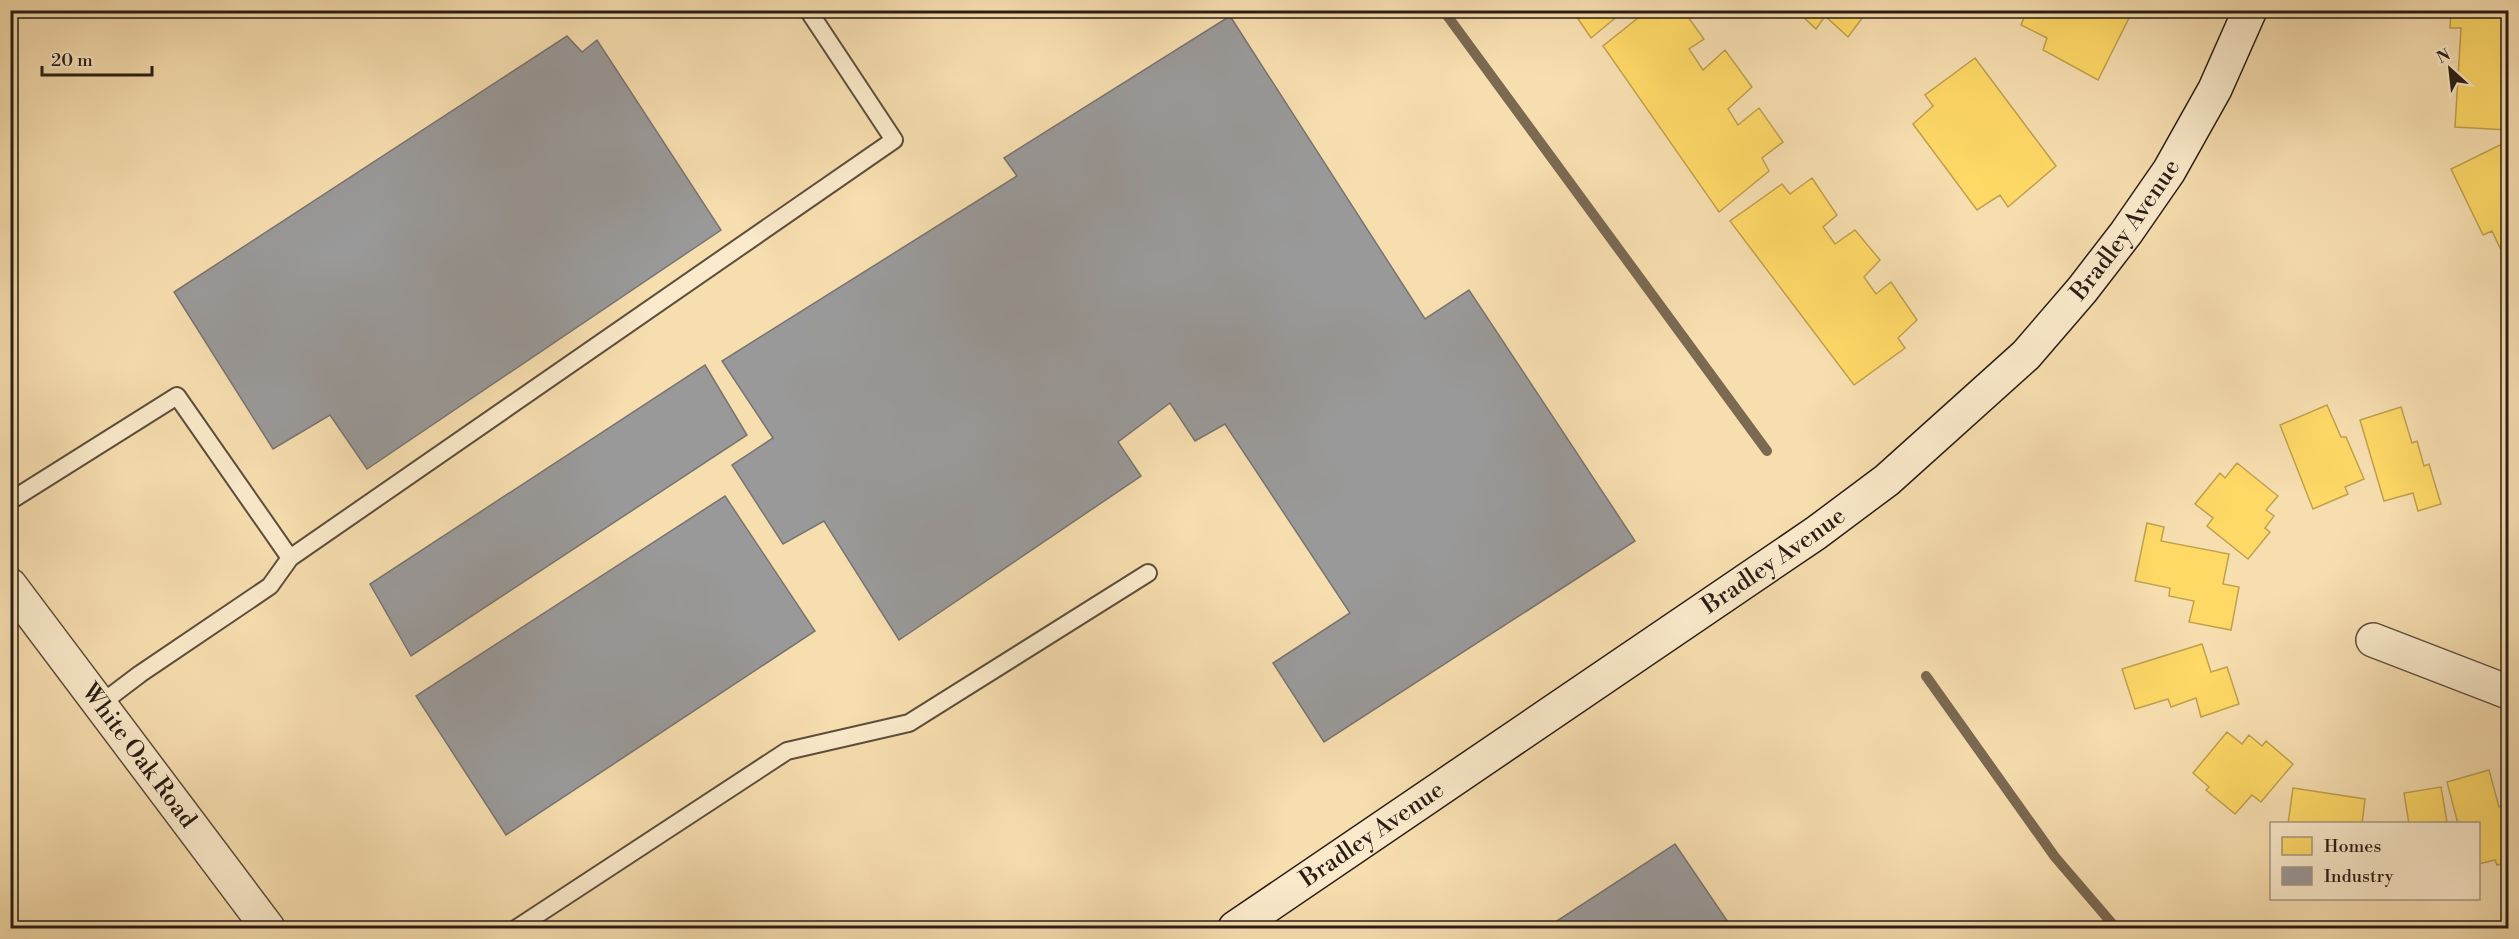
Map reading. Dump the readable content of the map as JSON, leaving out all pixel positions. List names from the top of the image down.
{
  "streets": {
    "main road": ["Bradley Avenue", "White Oak Road"]
  },
  "legend": ["Homes", "Industry"],
  "scale_bar": "20 m",
  "north": "top left"
}
